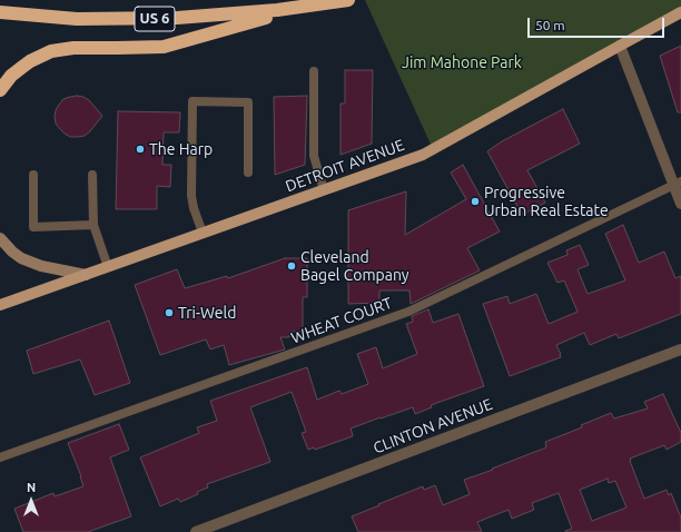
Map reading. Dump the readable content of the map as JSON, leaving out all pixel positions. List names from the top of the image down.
{
  "streets": {
    "highway": ["US 6"],
    "main road": ["DETROIT AVENUE"],
    "street": ["CLINTON AVENUE"],
    "lane": ["WHEAT COURT"]
  },
  "parks": ["Jim Mahone Park"],
  "places": [
    "The Harp",
    "Progressive Urban Real Estate",
    "Cleveland Bagel Company",
    "Tri-Weld"
  ],
  "scale_bar": "50 m",
  "north": "top"
}
